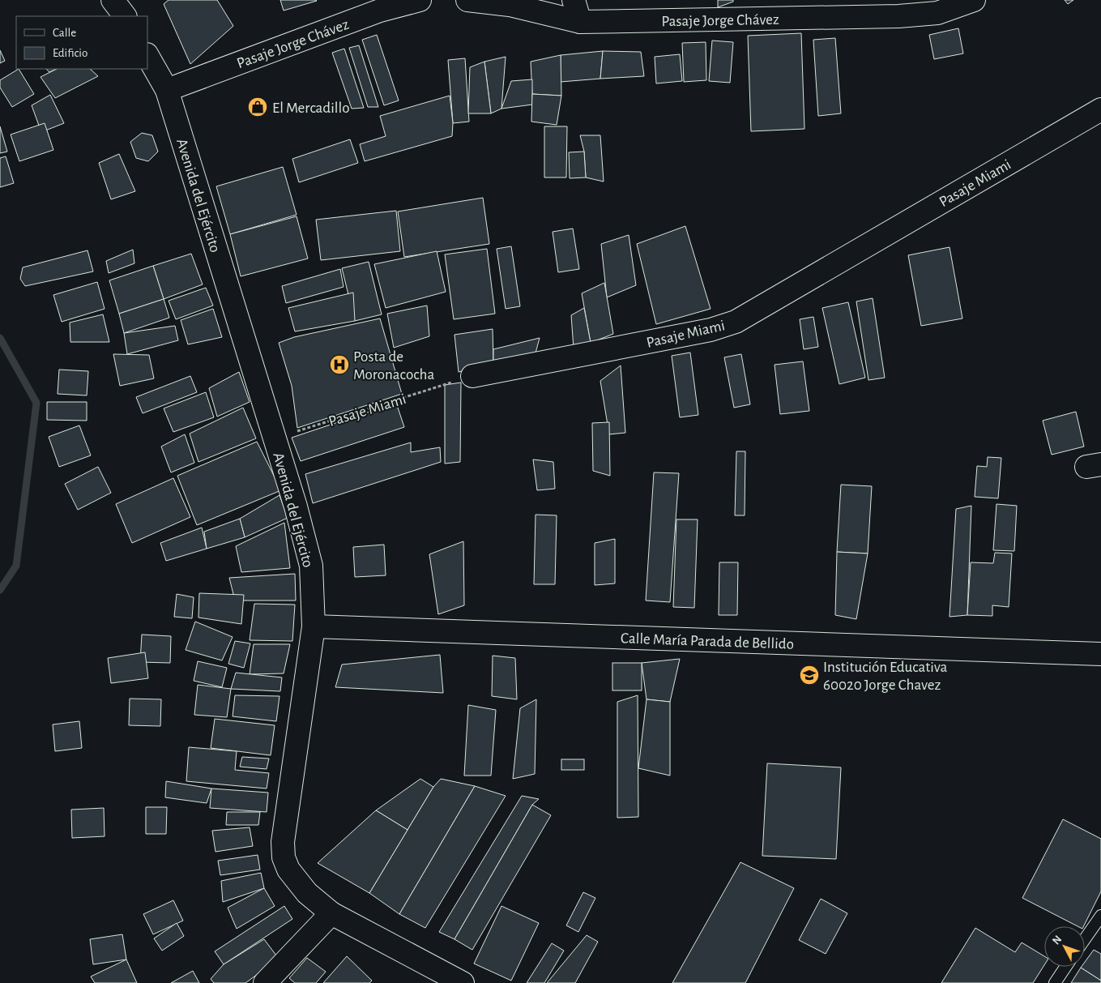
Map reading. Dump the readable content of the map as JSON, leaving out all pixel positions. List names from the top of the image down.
{
  "streets": {
    "street": [
      "Pasaje Jorge Chávez",
      "Pasaje Miami",
      "Avenida del Ejército",
      "Calle María Parada de Bellido"
    ]
  },
  "crossings": [
    ["Pasaje Jorge Chávez", "Avenida del Ejército"],
    ["Pasaje Miami", "Avenida del Ejército"],
    ["Avenida del Ejército", "Calle María Parada de Bellido"]
  ],
  "places": {
    "shop": ["El Mercadillo"],
    "hospital": ["Posta de Moronacocha"],
    "school or university": ["Institución Educativa 60020 Jorge Chavez"]
  },
  "legend": ["Calle", "Edificio"],
  "north": "top left"
}
